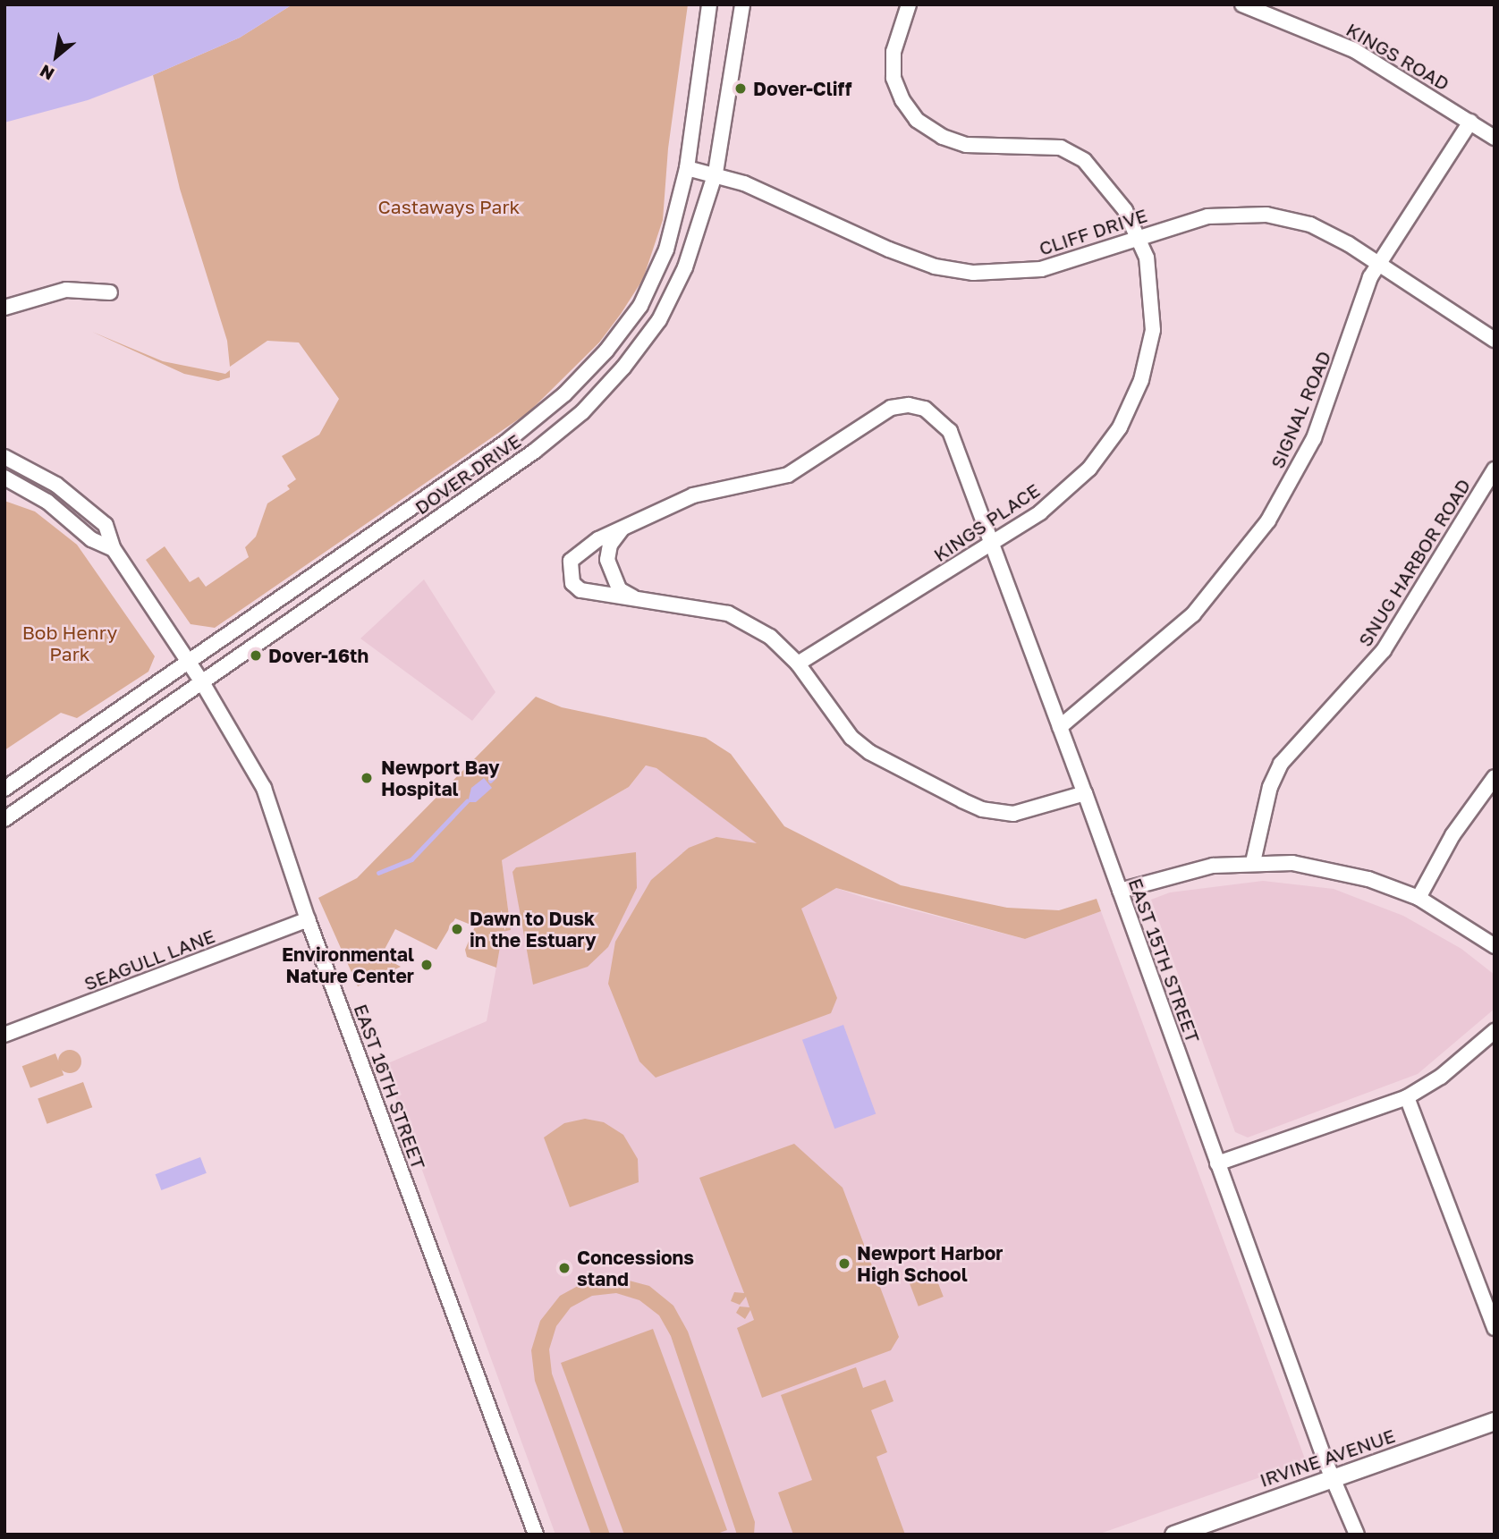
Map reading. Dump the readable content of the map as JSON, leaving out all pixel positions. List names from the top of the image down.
{
  "streets": {
    "main road": ["IRVINE AVENUE"],
    "street": [
      "KINGS ROAD",
      "CLIFF DRIVE",
      "SIGNAL ROAD",
      "DOVER DRIVE",
      "KINGS PLACE",
      "SNUG HARBOR ROAD",
      "SEAGULL LANE",
      "EAST 15TH STREET",
      "EAST 16TH STREET"
    ]
  },
  "crossings": [
    ["KINGS ROAD", "SIGNAL ROAD"],
    ["CLIFF DRIVE", "SIGNAL ROAD"],
    ["CLIFF DRIVE", "DOVER DRIVE"],
    ["CLIFF DRIVE", "KINGS PLACE"],
    ["SIGNAL ROAD", "EAST 15TH STREET"],
    ["DOVER DRIVE", "EAST 16TH STREET"],
    ["KINGS PLACE", "EAST 15TH STREET"],
    ["SEAGULL LANE", "EAST 16TH STREET"],
    ["EAST 15TH STREET", "IRVINE AVENUE"]
  ],
  "parks": ["Castaways Park", "Bob Henry Park"],
  "places": [
    "Dover-Cliff",
    "Dover-16th",
    "Newport Bay Hospital",
    "Dawn to Dusk in the Estuary",
    "Environmental Nature Center",
    "Newport Harbor High School",
    "Concessions stand"
  ],
  "north": "bottom left"
}
